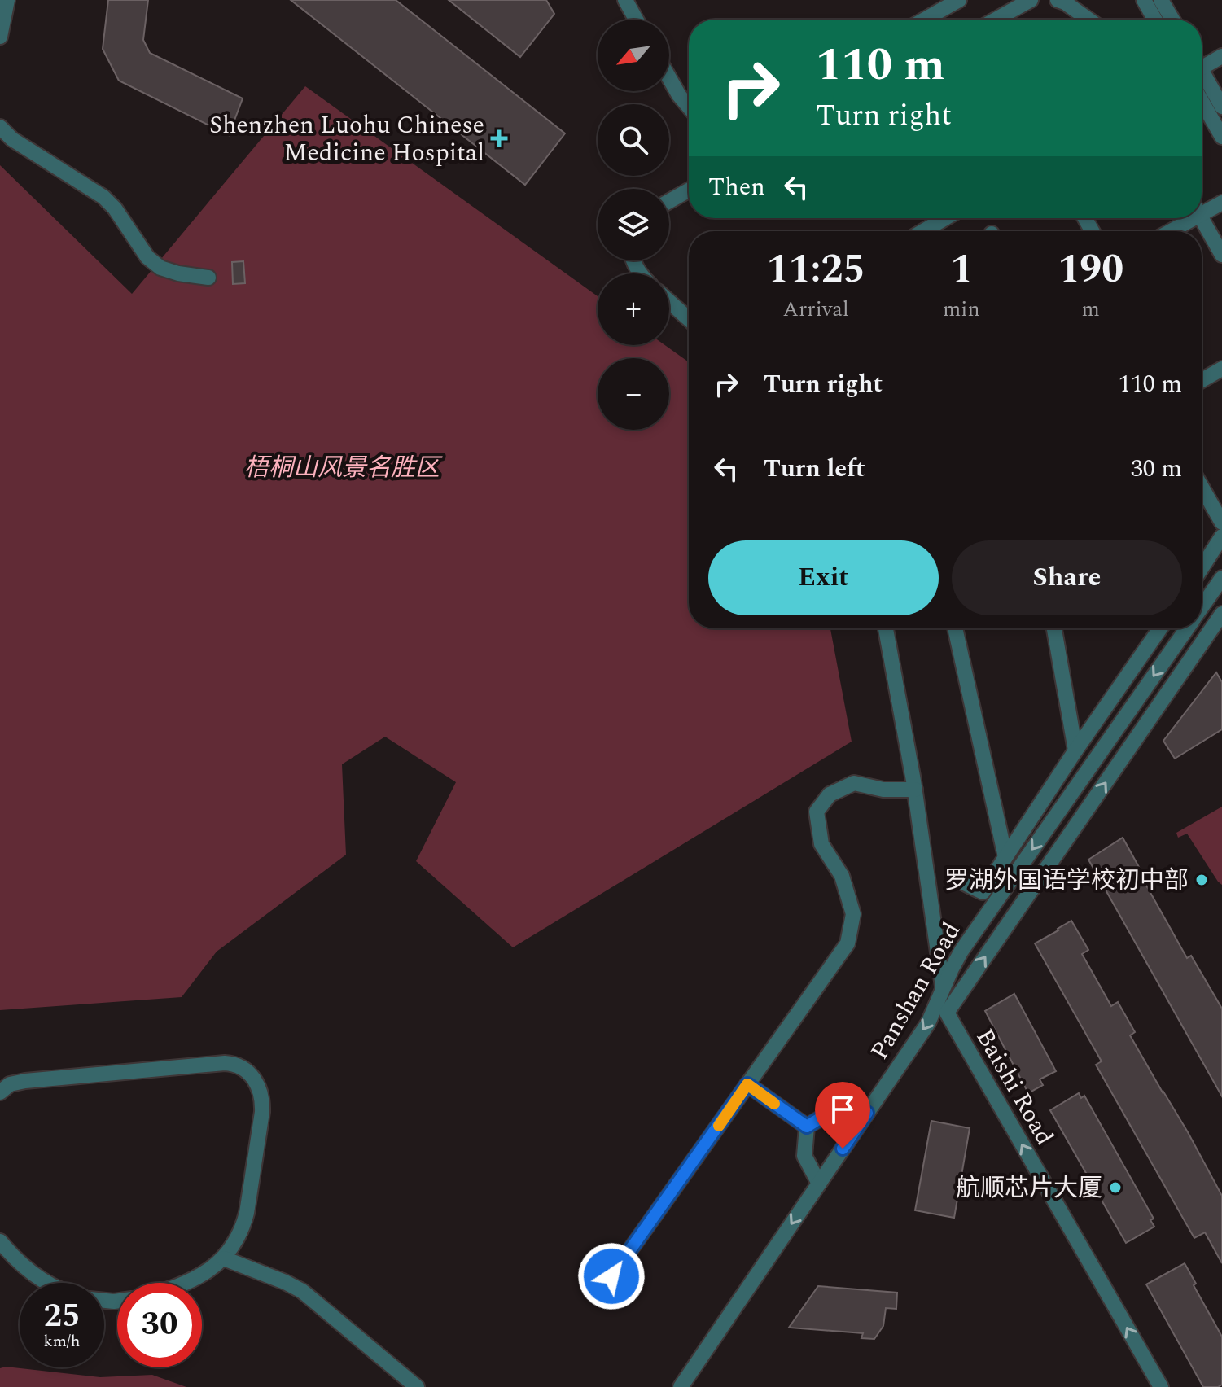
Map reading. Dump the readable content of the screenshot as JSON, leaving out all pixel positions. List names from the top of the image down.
{
  "streets": {
    "street": ["Panshan Road", "Baishi Road"]
  },
  "crossings": [
    ["Panshan Road", "Baishi Road"]
  ],
  "one_way": ["Baishi Road"],
  "parks": ["梧桐山风景名胜区"],
  "places": {
    "health": ["Shenzhen Luohu Chinese Medicine Hospital"],
    "other": ["罗湖外国语学校初中部", "航顺芯片大厦"]
  },
  "north": "bottom left",
  "page": {
    "map_buttons": ["+", "−"],
    "turn": ["110 m", "Turn right"],
    "then": "Then",
    "eta": [
      "11:25",
      "Arrival",
      "1",
      "min",
      "190",
      "m"
    ],
    "list": [
      {
        "name": "Turn right",
        "value": "110 m"
      },
      {
        "name": "Turn left",
        "value": "30 m"
      }
    ],
    "buttons": ["Exit", "Share"],
    "speed": "25 km/h",
    "limit": "30"
  }
}
